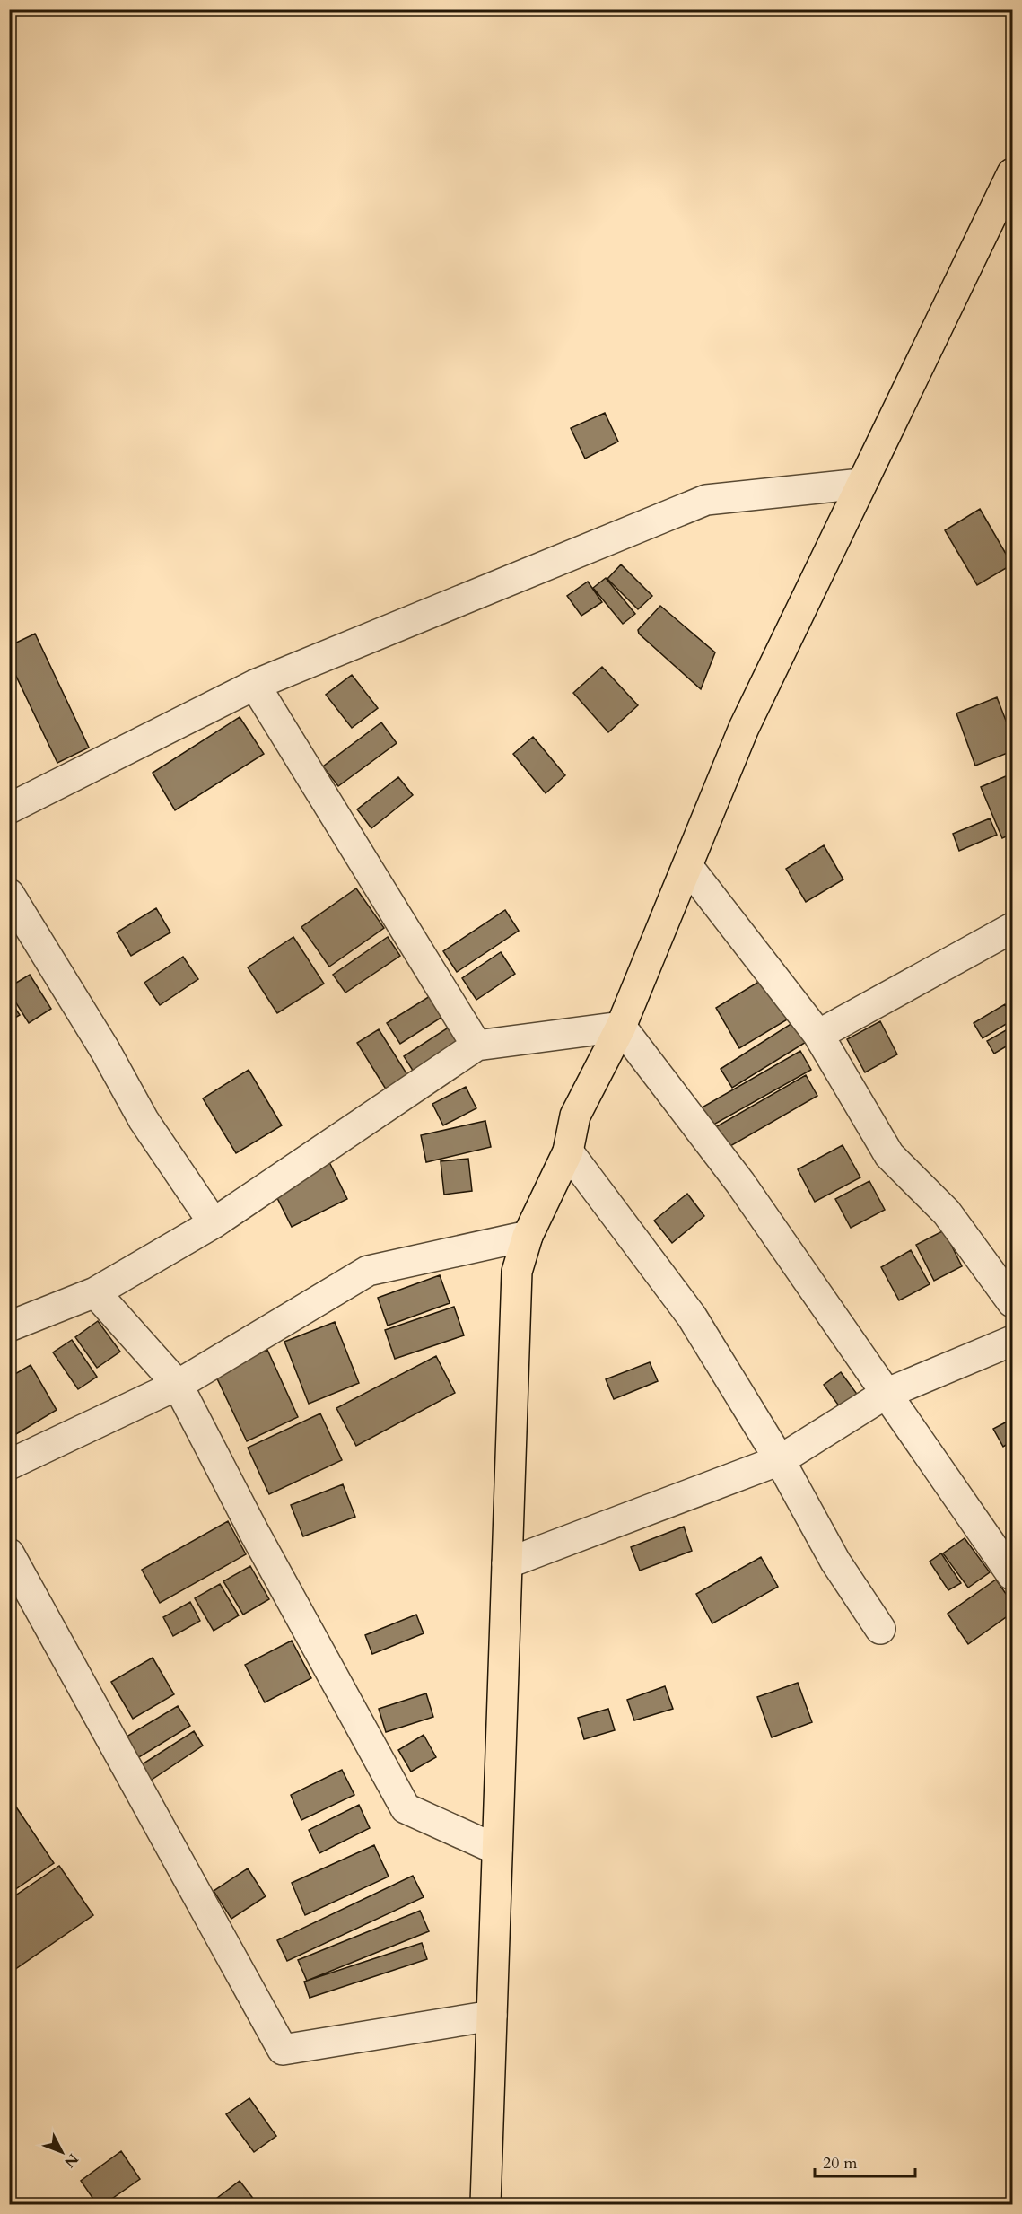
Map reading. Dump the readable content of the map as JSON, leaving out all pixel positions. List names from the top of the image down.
{
  "scale_bar": "20 m",
  "north": "bottom right"
}
